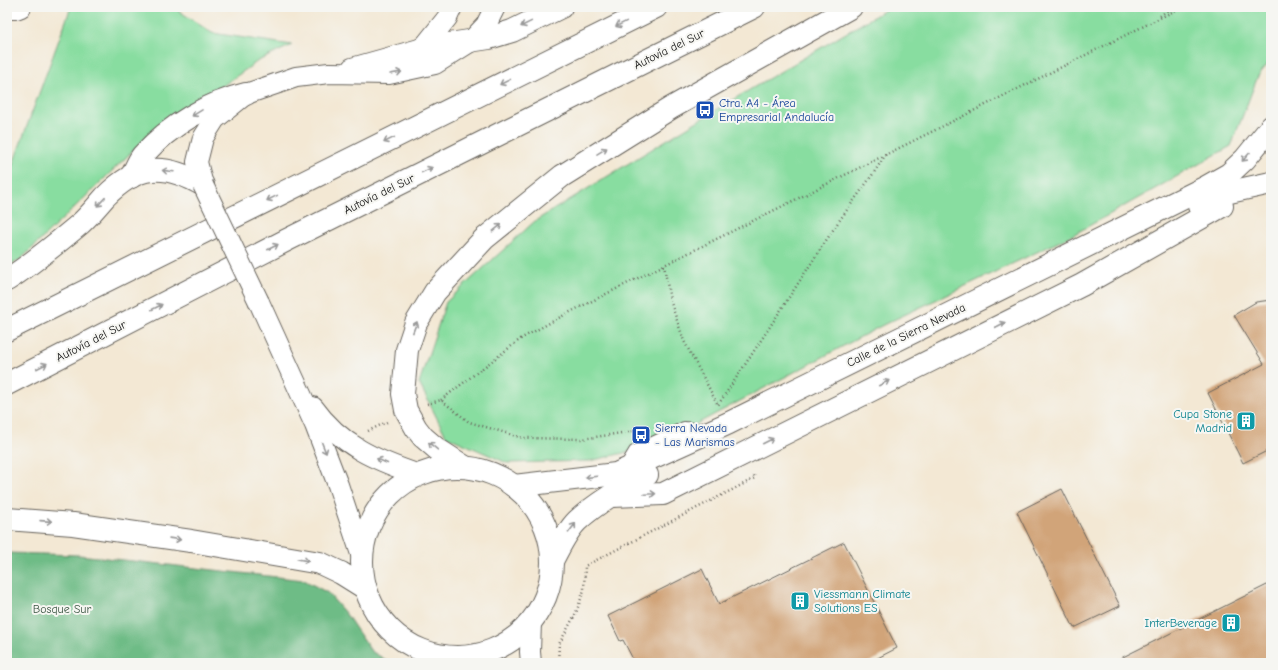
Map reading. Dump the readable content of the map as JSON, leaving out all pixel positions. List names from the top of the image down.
{
  "streets": {
    "main road": ["Autovía del Sur", "Calle de la Sierra Nevada"]
  },
  "parks": ["Bosque Sur"],
  "places": {
    "bus stop": ["Ctra. A4 - Área Empresarial Andalucía", "Sierra Nevada - Las Marismas"],
    "building": ["Cupa Stone Madrid", "Viessmann Climate Solutions ES", "InterBeverage"]
  }
}
